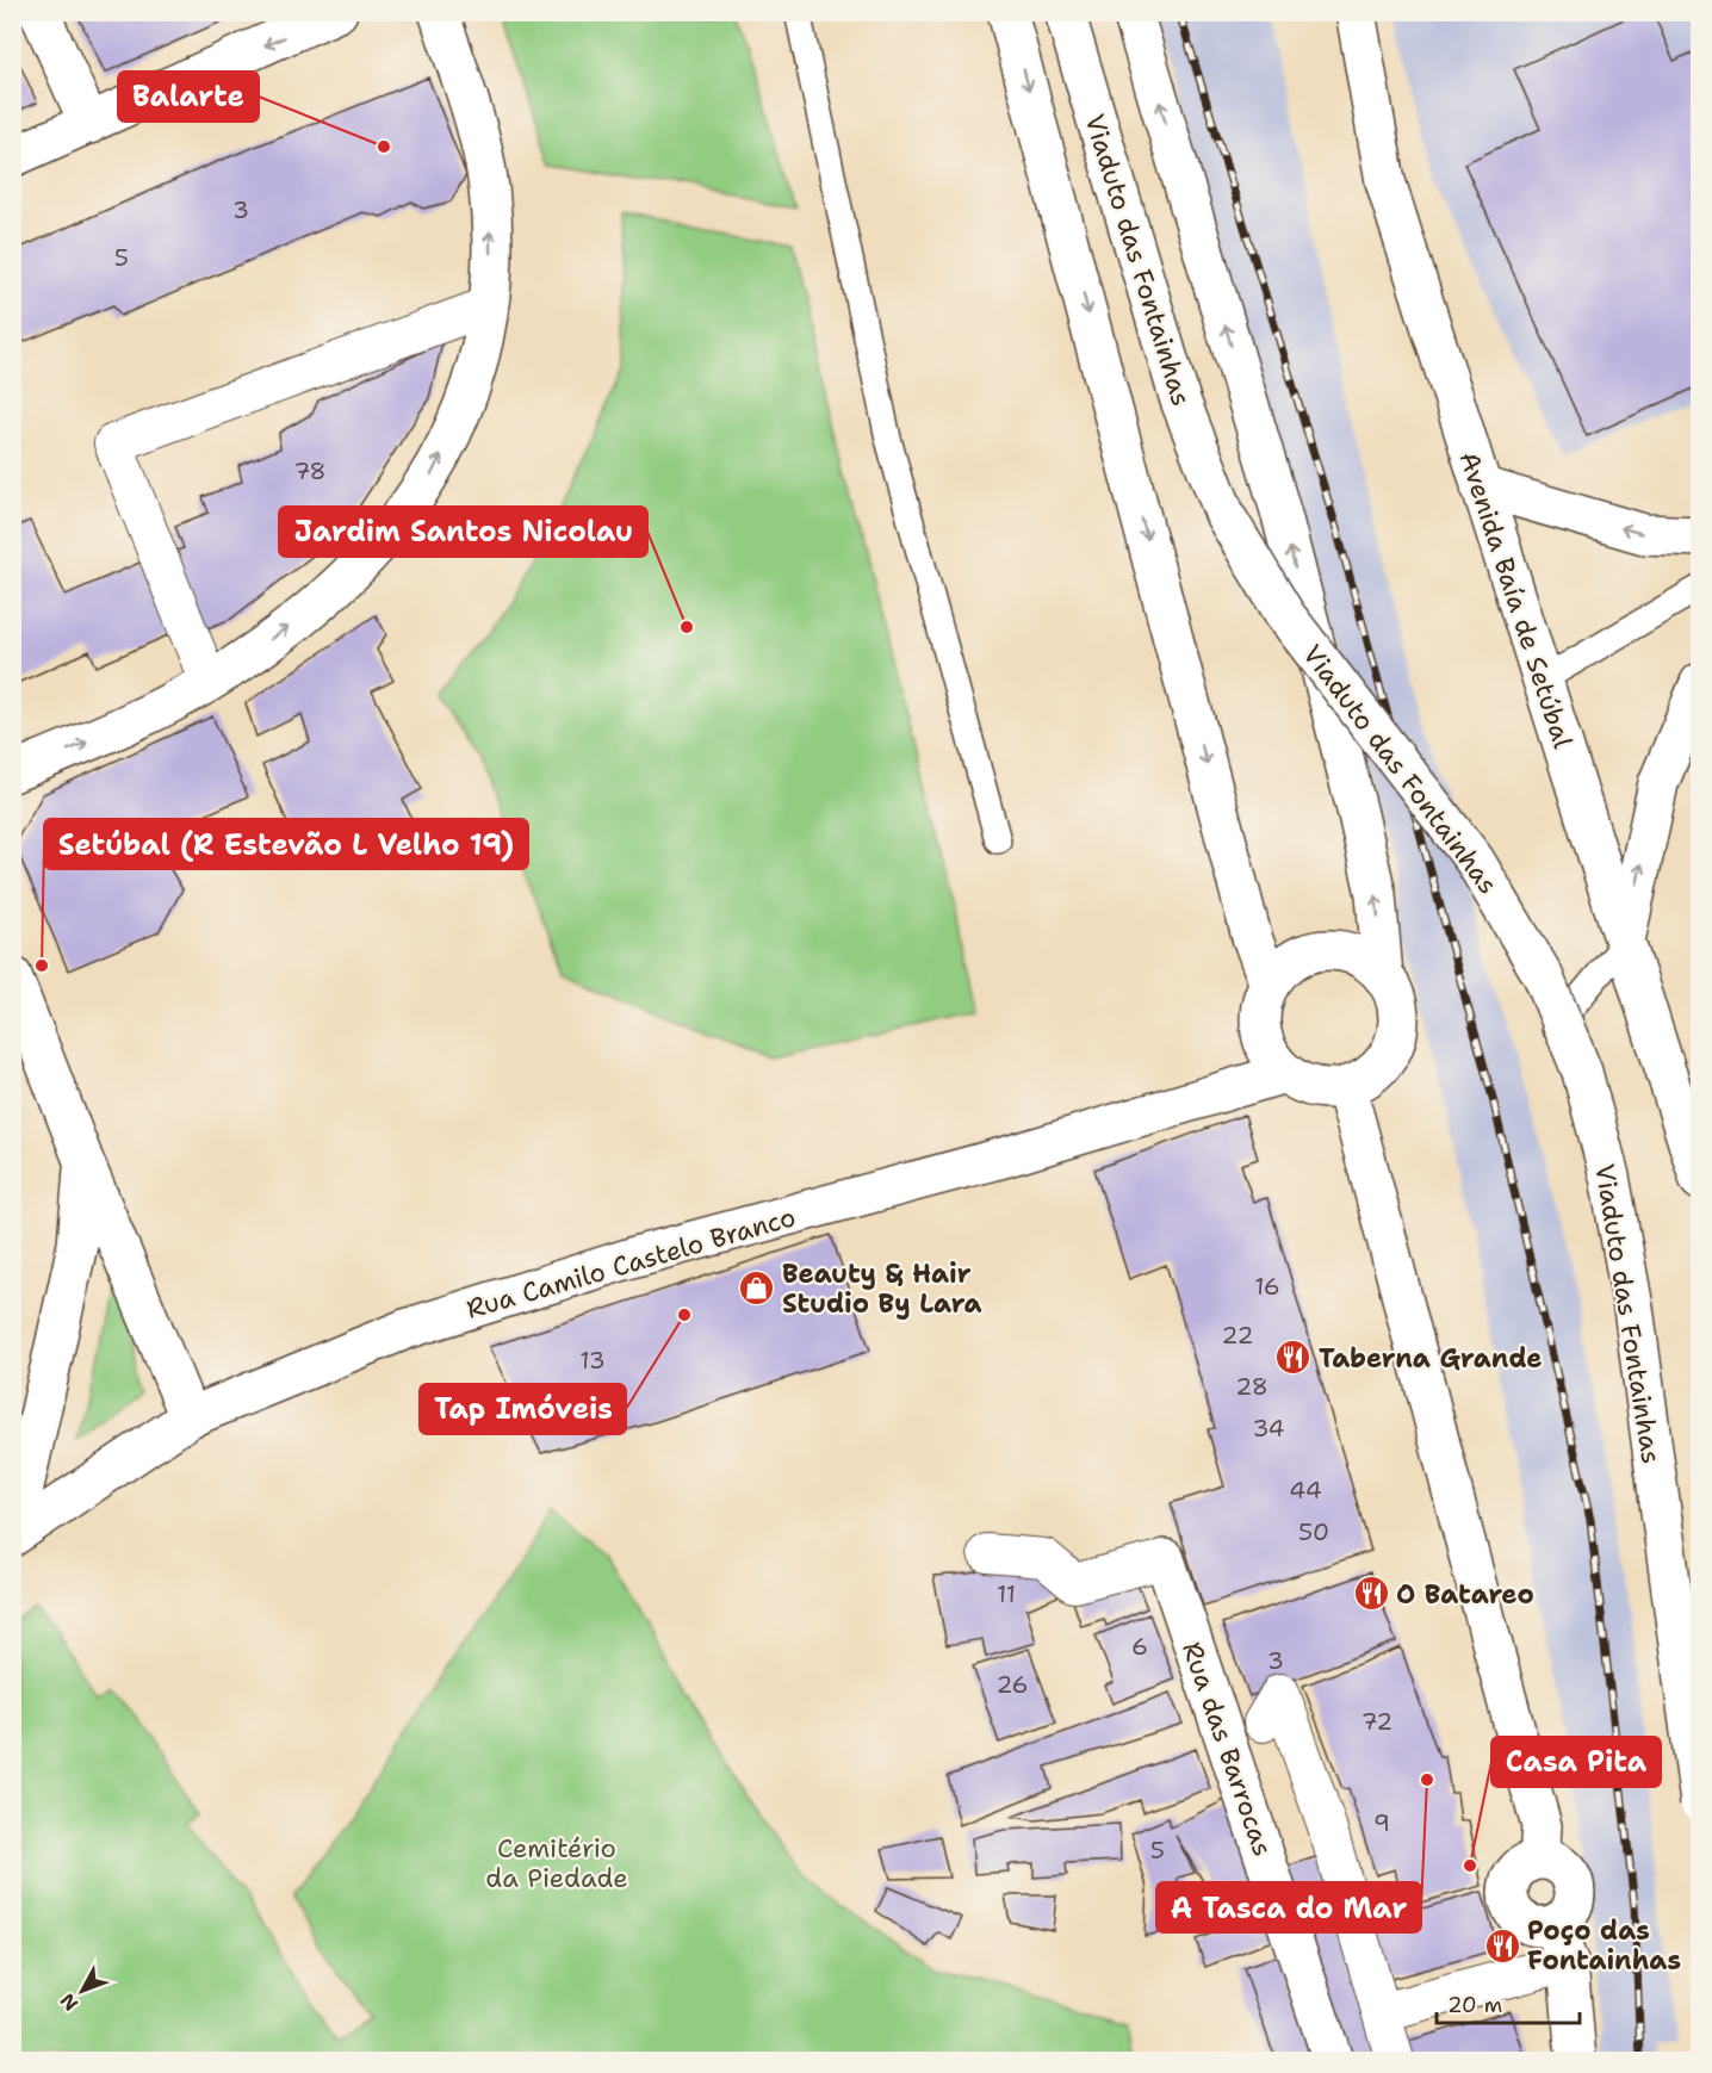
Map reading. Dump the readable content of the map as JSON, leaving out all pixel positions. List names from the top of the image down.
{
  "streets": {
    "street": [
      "Viaduto das Fontainhas",
      "Avenida Baía de Setúbal",
      "Rua Camilo Castelo Branco",
      "Rua das Barrocas"
    ]
  },
  "parks": ["Cemitério da Piedade"],
  "places": {
    "other": [
      "Balarte",
      "Jardim Santos Nicolau",
      "Setúbal (R Estevão L Velho 19)",
      "Tap Imóveis",
      "A Tasca do Mar",
      "Casa Pita"
    ],
    "shop": ["Beauty & Hair Studio By Lara"],
    "restaurant": ["Taberna Grande", "O Batareo", "Poço das Fontainhas"]
  },
  "house_numbers": [
    "3",
    "5",
    "78",
    "16",
    "22",
    "13",
    "28",
    "34",
    "44",
    "50",
    "11",
    "6",
    "3",
    "26",
    "72",
    "9",
    "5"
  ],
  "scale_bar": "20 m",
  "north": "bottom left"
}
